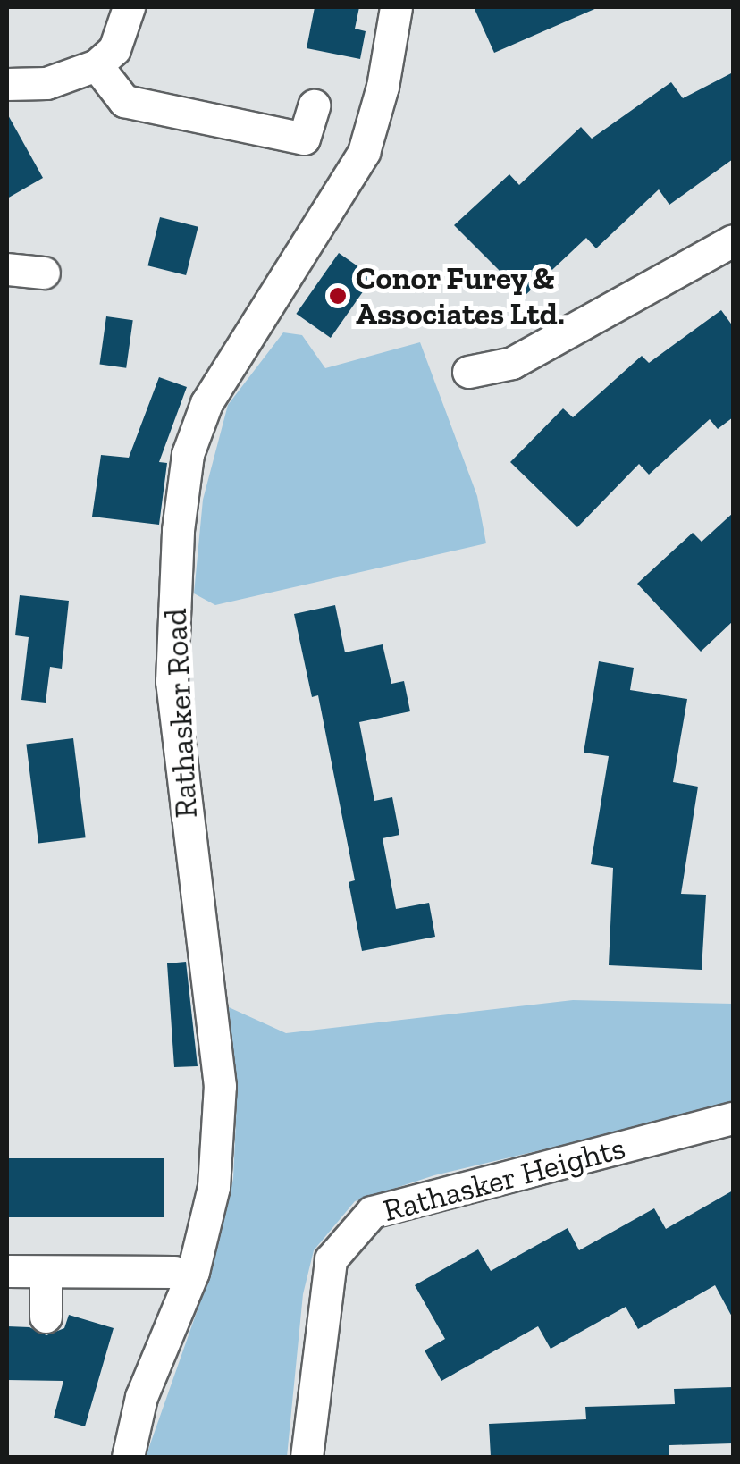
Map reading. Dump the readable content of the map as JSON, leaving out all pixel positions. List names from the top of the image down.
{
  "streets": {
    "street": ["Rathasker Road", "Rathasker Heights"]
  },
  "places": ["Conor Furey & Associates Ltd."]
}
